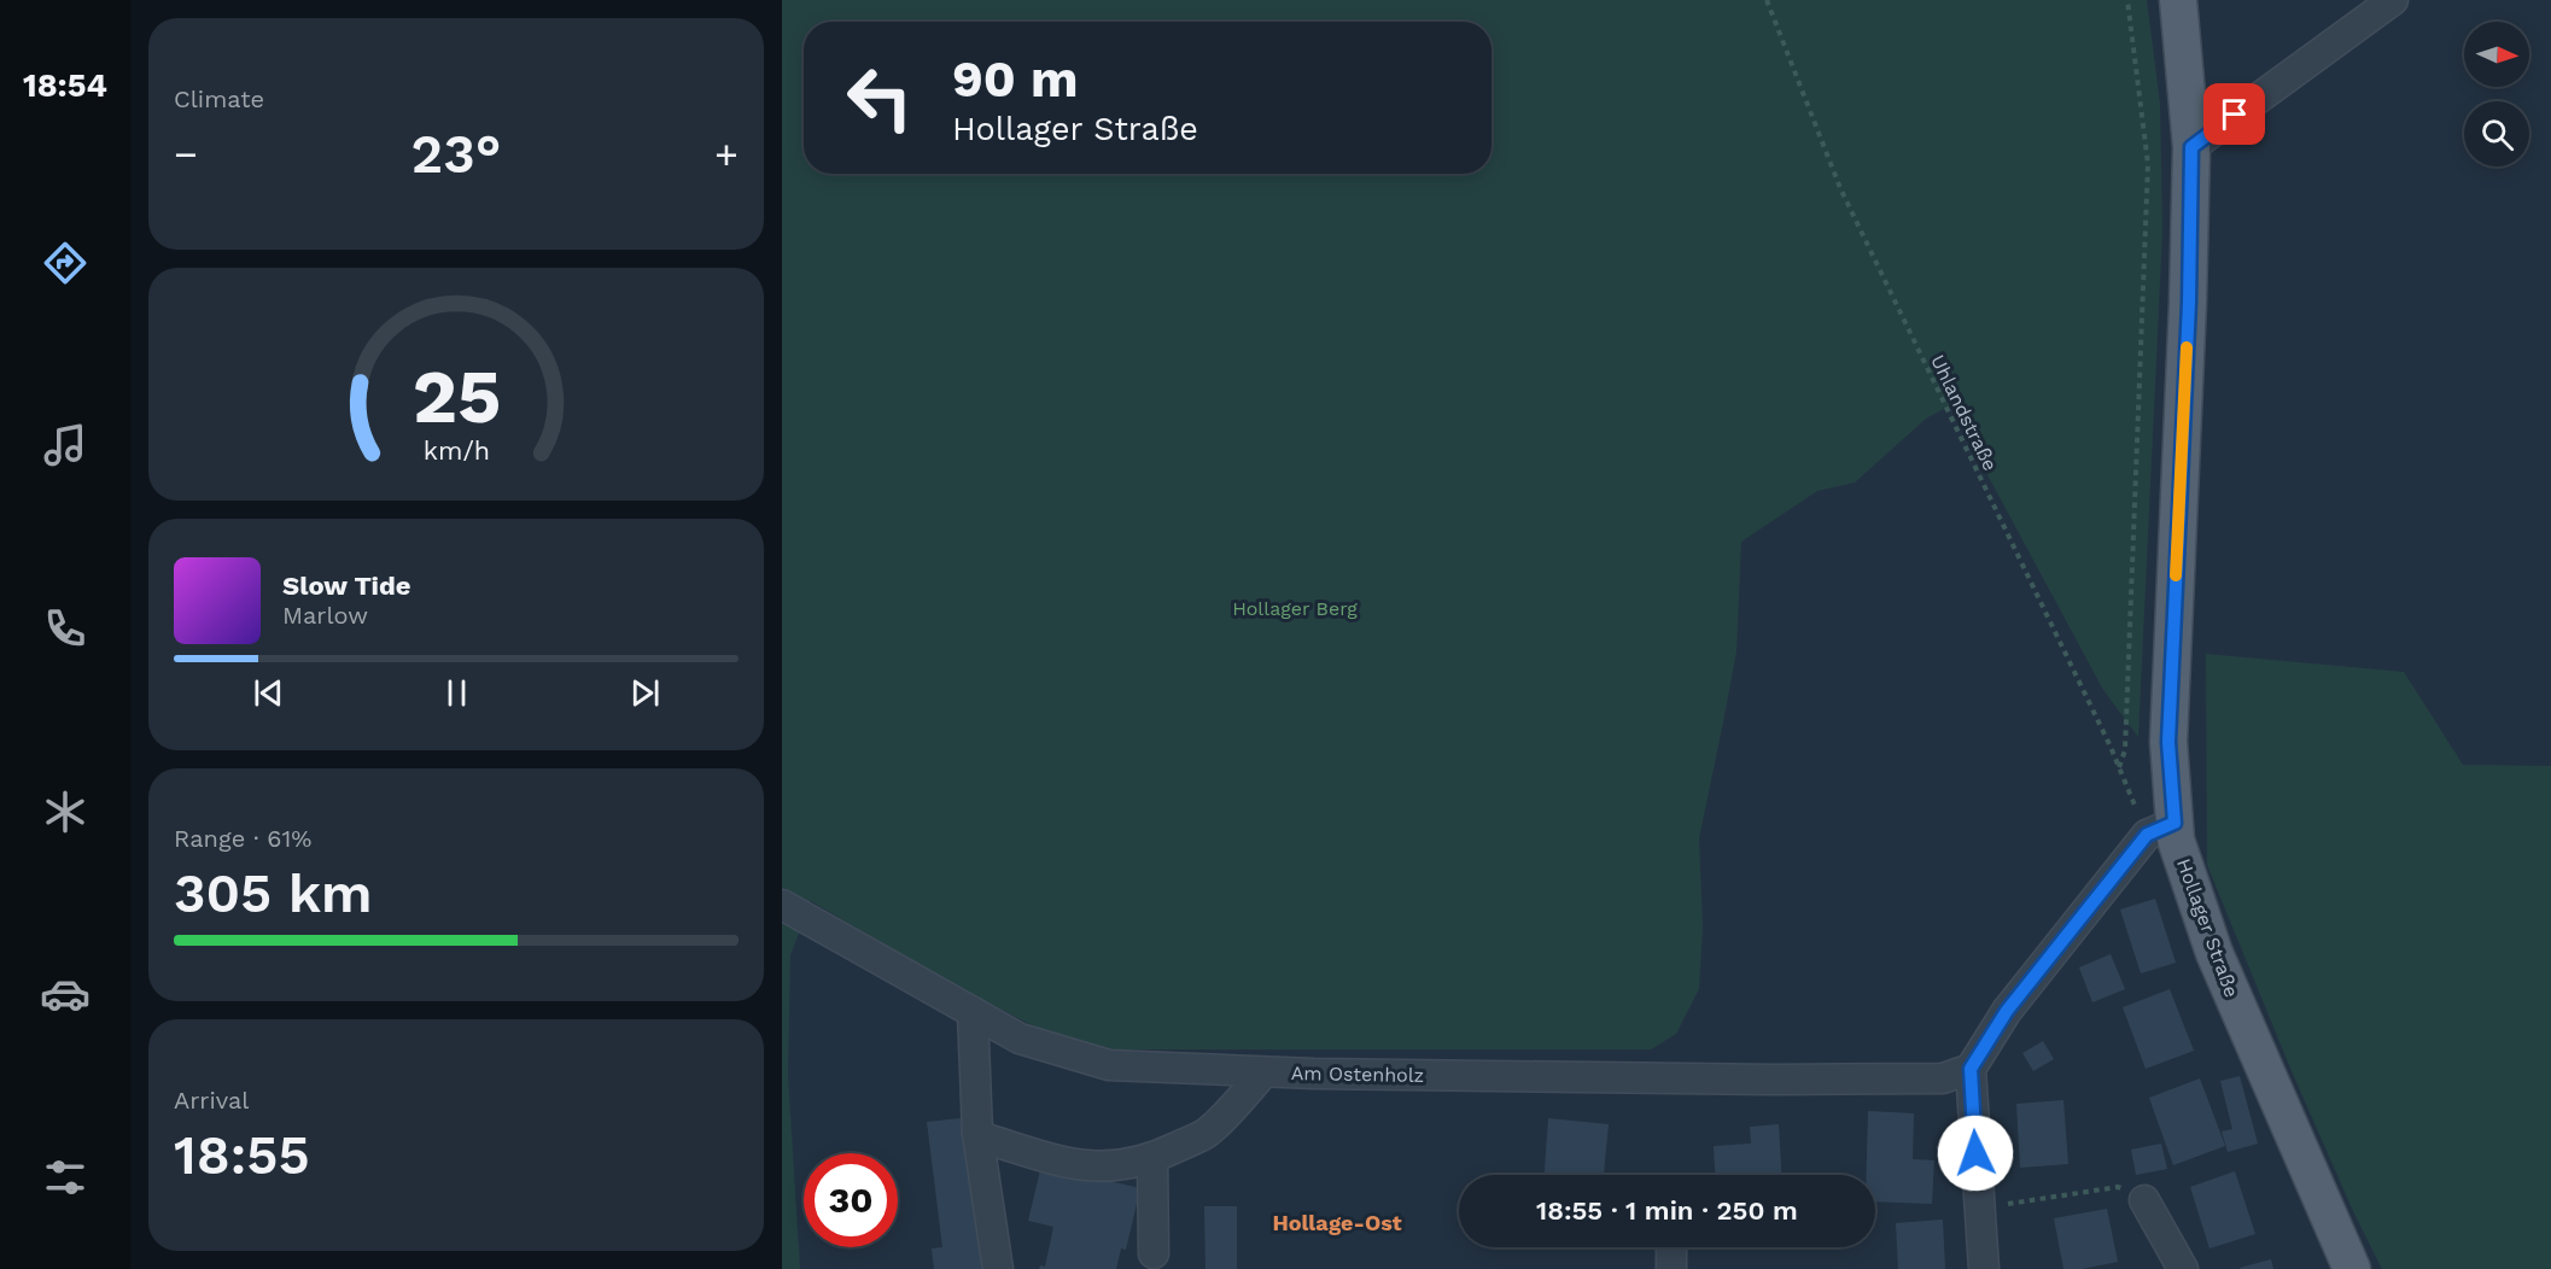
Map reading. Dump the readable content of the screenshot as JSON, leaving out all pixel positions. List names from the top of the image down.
{
  "streets": {
    "main road": ["Hollager Straße"],
    "street": ["Am Ostenholz"],
    "path": ["Uhlandstraße"]
  },
  "crossings": [
    ["Uhlandstraße", "Hollager Straße"]
  ],
  "districts": ["Hollage-Ost"],
  "parks": ["Hollager Berg"],
  "north": "right",
  "page": {
    "tabs": "18:54",
    "tile": [
      "Climate",
      ["Range · 61%", "305 km"],
      ["Arrival", "18:55"]
    ],
    "turn": ["90 m", "Hollager Straße"],
    "heat": ["−", "23°", "+"],
    "song": ["Slow Tide", "Marlow"],
    "limit": "30",
    "trip": "18:55 · 1 min · 250 m",
    "gauge": ["25", "km/h"]
  }
}
